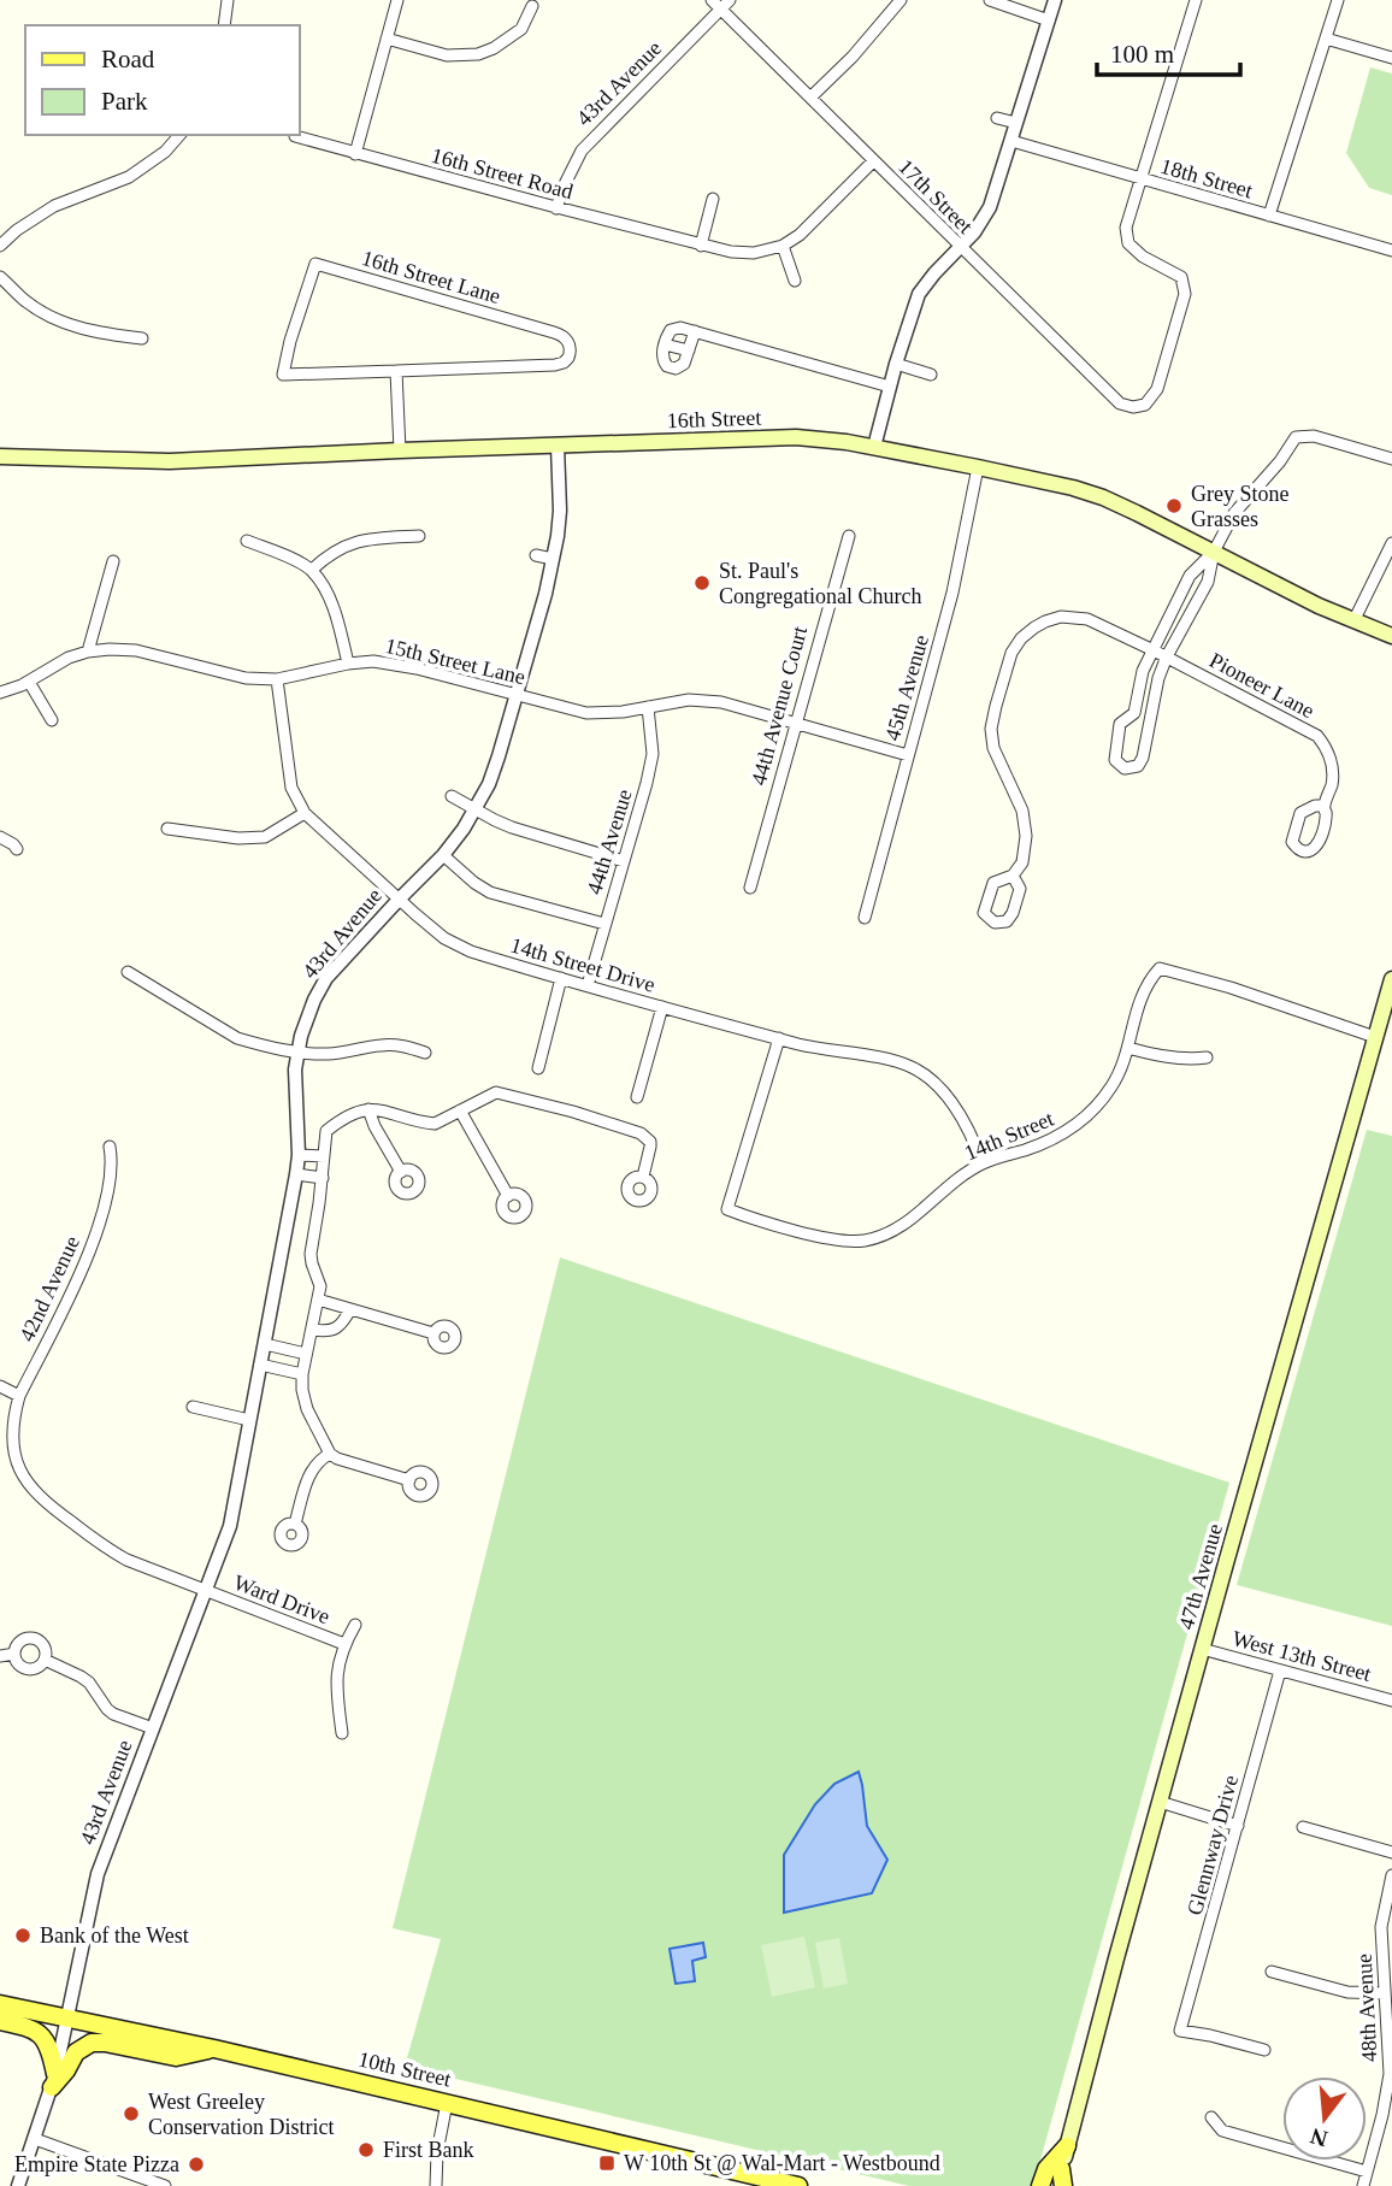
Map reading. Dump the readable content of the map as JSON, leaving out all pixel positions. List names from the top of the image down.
{
  "streets": {
    "main road": ["16th Street", "47th Avenue", "10th Street"],
    "street": [
      "43rd Avenue",
      "16th Street Road",
      "18th Street",
      "17th Street",
      "16th Street Lane",
      "15th Street Lane",
      "Pioneer Lane",
      "45th Avenue",
      "44th Avenue Court",
      "44th Avenue",
      "14th Street Drive",
      "14th Street",
      "42nd Avenue",
      "Ward Drive",
      "West 13th Street",
      "Glennway Drive",
      "48th Avenue"
    ]
  },
  "crossings": [
    ["43rd Avenue", "16th Street Road"],
    ["43rd Avenue", "17th Street"],
    ["43rd Avenue", "16th Street"],
    ["43rd Avenue", "15th Street Lane"],
    ["43rd Avenue", "14th Street Drive"],
    ["43rd Avenue", "42nd Avenue"],
    ["43rd Avenue", "Ward Drive"],
    ["43rd Avenue", "10th Street"],
    ["18th Street", "17th Street"],
    ["16th Street", "45th Avenue"],
    ["15th Street Lane", "45th Avenue"],
    ["15th Street Lane", "44th Avenue Court"],
    ["15th Street Lane", "44th Avenue"],
    ["15th Street Lane", "14th Street Drive"],
    ["44th Avenue", "14th Street Drive"],
    ["14th Street Drive", "14th Street"],
    ["14th Street", "47th Avenue"],
    ["42nd Avenue", "Ward Drive"],
    ["47th Avenue", "West 13th Street"],
    ["West 13th Street", "Glennway Drive"]
  ],
  "places": {
    "other": [
      "Grey Stone Grasses",
      "St. Paul's Congregational Church",
      "Bank of the West",
      "West Greeley Conservation District",
      "First Bank",
      "Empire State Pizza"
    ],
    "transit": ["W 10th St @ Wal-Mart - Westbound"]
  },
  "legend": ["Road", "Park"],
  "scale_bar": "100 m",
  "north": "bottom"
}
